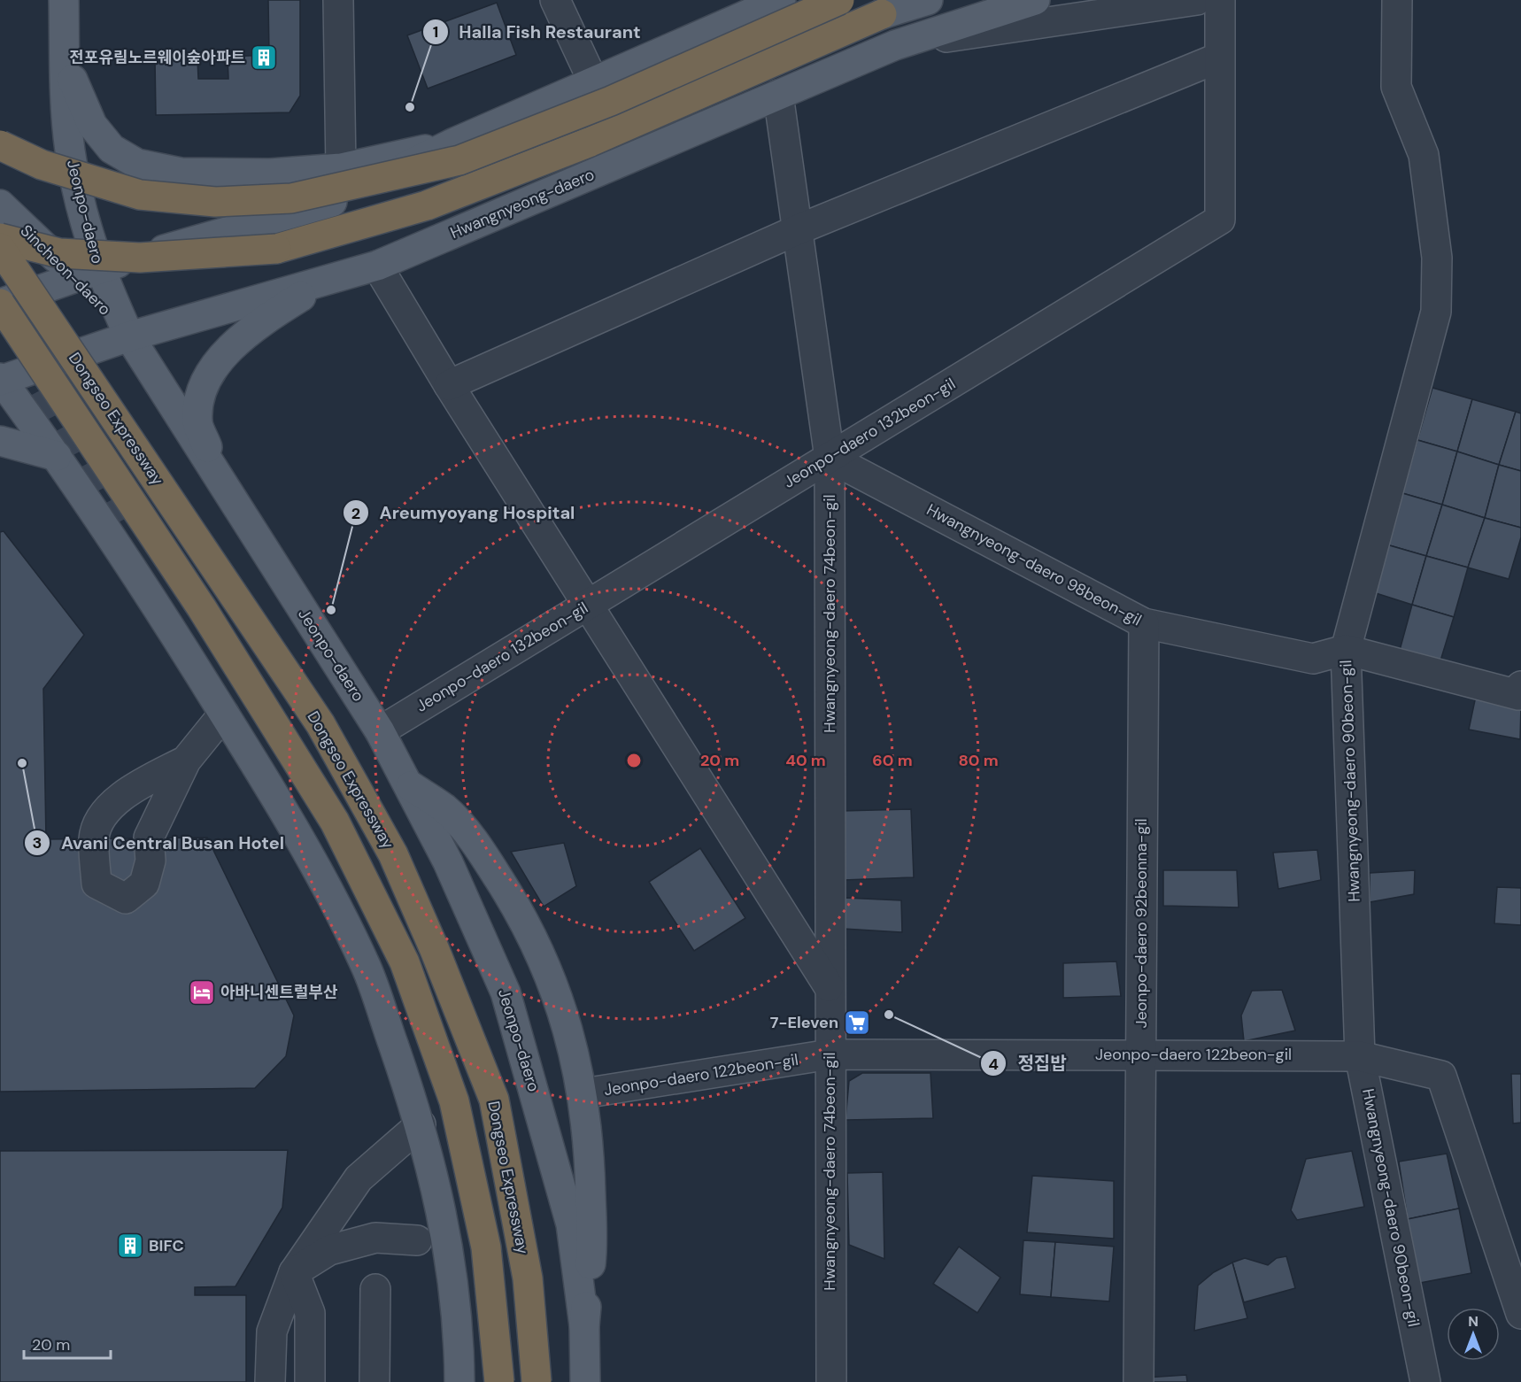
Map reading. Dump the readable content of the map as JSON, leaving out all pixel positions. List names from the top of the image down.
{
  "streets": {
    "highway": ["Dongseo Expressway"],
    "main road": ["Hwangnyeong-daero", "Jeonpo-daero", "Sincheon-daero"],
    "street": [
      "Jeonpo-daero 132beon-gil",
      "Hwangnyeong-daero 98beon-gil",
      "Hwangnyeong-daero 74beon-gil",
      "Hwangnyeong-daero 90beon-gil",
      "Jeonpo-daero 92beonna-gil",
      "Jeonpo-daero 122beon-gil"
    ]
  },
  "crossings": [
    ["Hwangnyeong-daero", "Jeonpo-daero"],
    ["Hwangnyeong-daero", "Sincheon-daero"],
    ["Hwangnyeong-daero", "Hwangnyeong-daero 74beon-gil"],
    ["Jeonpo-daero", "Sincheon-daero"],
    ["Jeonpo-daero", "Jeonpo-daero 132beon-gil"],
    ["Jeonpo-daero 132beon-gil", "Hwangnyeong-daero 98beon-gil"],
    ["Jeonpo-daero 132beon-gil", "Hwangnyeong-daero 74beon-gil"],
    ["Hwangnyeong-daero 98beon-gil", "Hwangnyeong-daero 74beon-gil"],
    ["Hwangnyeong-daero 98beon-gil", "Hwangnyeong-daero 90beon-gil"],
    ["Hwangnyeong-daero 98beon-gil", "Jeonpo-daero 92beonna-gil"],
    ["Hwangnyeong-daero 74beon-gil", "Jeonpo-daero 122beon-gil"],
    ["Hwangnyeong-daero 90beon-gil", "Jeonpo-daero 122beon-gil"],
    ["Jeonpo-daero 92beonna-gil", "Jeonpo-daero 122beon-gil"]
  ],
  "places": {
    "building": ["전포유림노르웨이숲아파트", "BIFC"],
    "other": [
      "Halla Fish Restaurant",
      "Areumyoyang Hospital",
      "Avani Central Busan Hotel",
      "정집밥"
    ],
    "hotel": ["아바니센트럴부산"],
    "supermarket": ["7-Eleven"]
  },
  "scale_bar": "20 m",
  "north": "top",
  "rings": [
    "20 m",
    "40 m",
    "60 m",
    "80 m"
  ]
}
